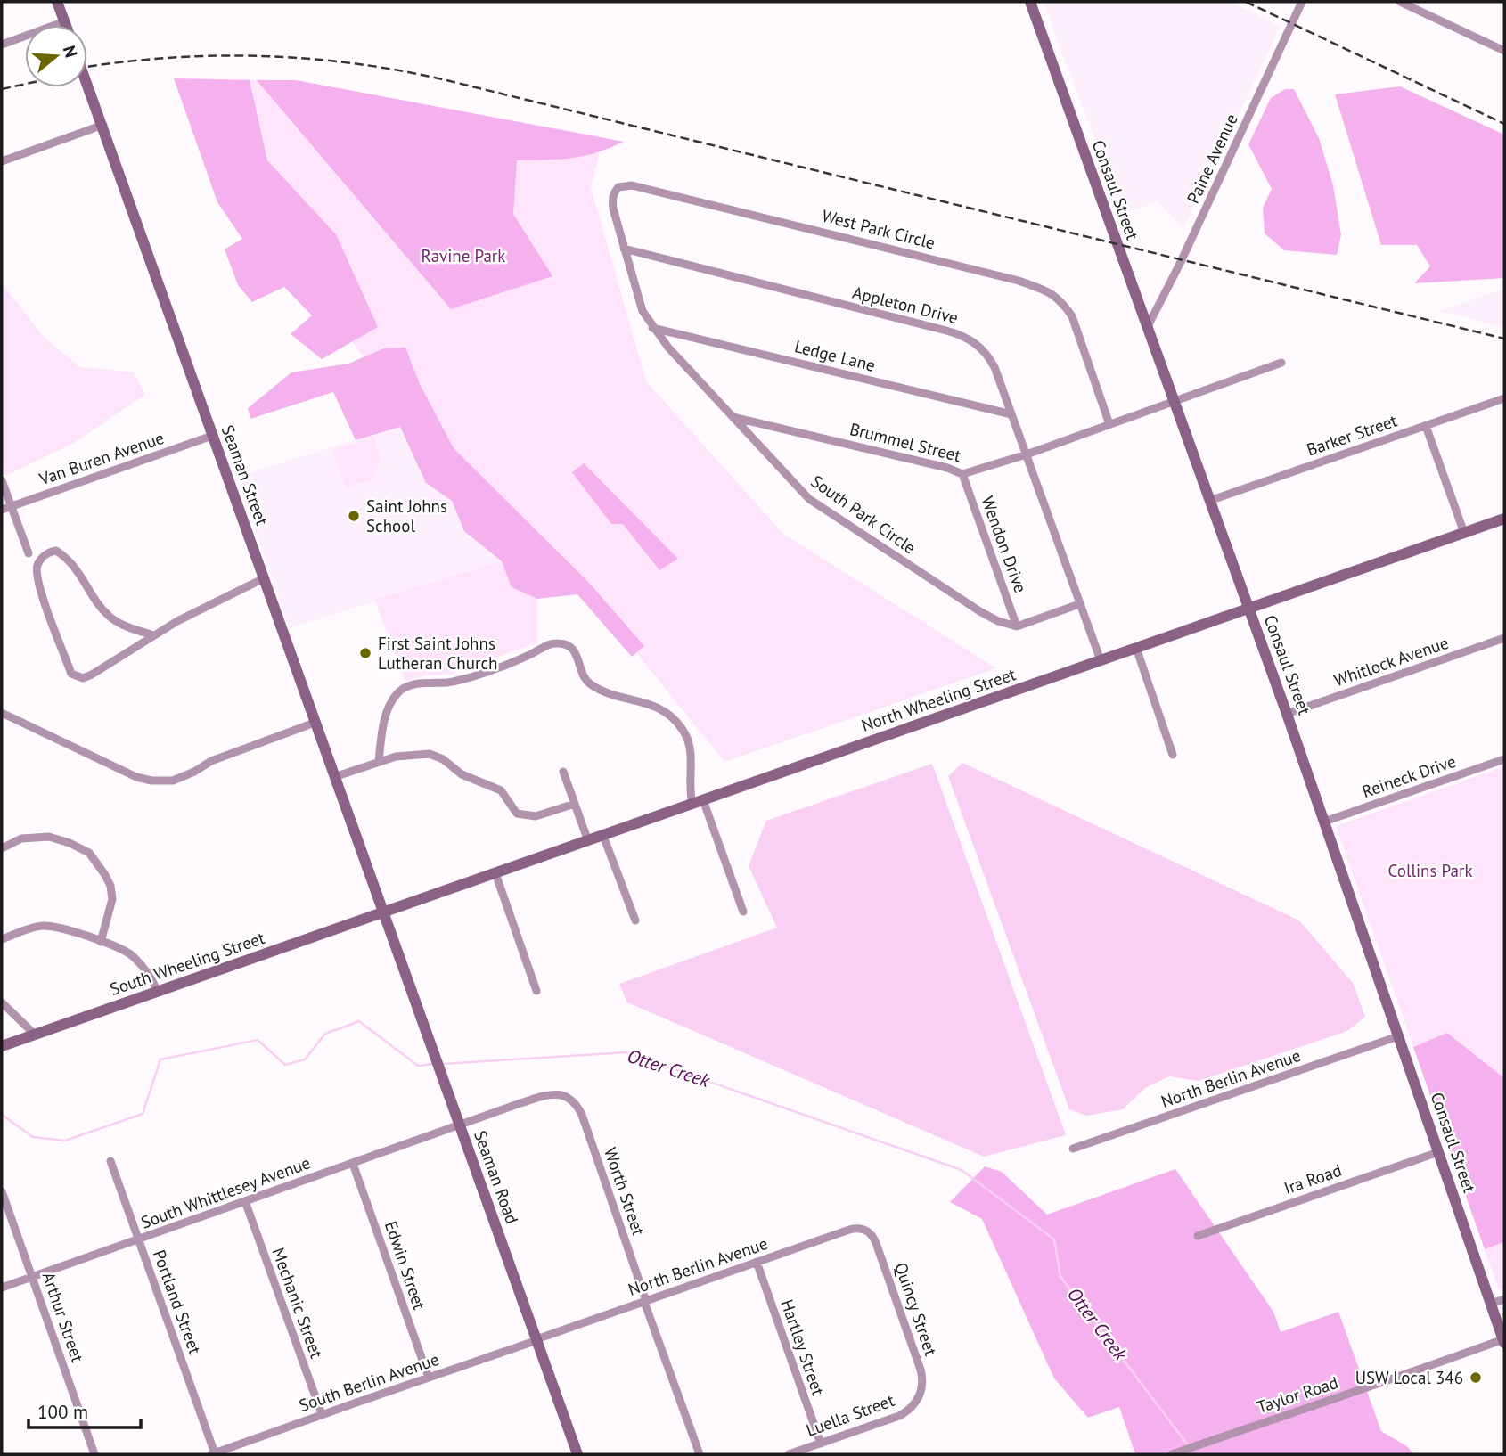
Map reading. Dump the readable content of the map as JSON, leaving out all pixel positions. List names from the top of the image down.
{
  "streets": {
    "street": [
      "Paine Avenue",
      "Consaul Street",
      "West Park Circle",
      "Appleton Drive",
      "Ledge Lane",
      "Barker Street",
      "Brummel Street",
      "Van Buren Avenue",
      "Seaman Street",
      "South Park Circle",
      "Wendon Drive",
      "Whitlock Avenue",
      "North Wheeling Street",
      "Reineck Drive",
      "South Wheeling Street",
      "North Berlin Avenue",
      "Seaman Road",
      "Ira Road",
      "Worth Street",
      "South Whittlesey Avenue",
      "Edwin Street",
      "Portland Street",
      "Mechanic Street",
      "Quincy Street",
      "Arthur Street",
      "Hartley Street",
      "South Berlin Avenue",
      "Taylor Road",
      "Luella Street"
    ]
  },
  "crossings": [
    ["Paine Avenue", "Consaul Street"],
    ["Consaul Street", "Barker Street"],
    ["Consaul Street", "Brummel Street"],
    ["Consaul Street", "Whitlock Avenue"],
    ["Consaul Street", "North Wheeling Street"],
    ["Consaul Street", "Reineck Drive"],
    ["Consaul Street", "North Berlin Avenue"],
    ["Consaul Street", "Ira Road"],
    ["Consaul Street", "Taylor Road"],
    ["West Park Circle", "Appleton Drive"],
    ["West Park Circle", "Brummel Street"],
    ["West Park Circle", "South Park Circle"],
    ["Appleton Drive", "Ledge Lane"],
    ["Appleton Drive", "Brummel Street"],
    ["Appleton Drive", "South Park Circle"],
    ["Appleton Drive", "North Wheeling Street"],
    ["Ledge Lane", "South Park Circle"],
    ["Brummel Street", "South Park Circle"],
    ["Brummel Street", "Wendon Drive"],
    ["Van Buren Avenue", "Seaman Street"],
    ["Seaman Street", "North Wheeling Street"],
    ["Seaman Street", "South Wheeling Street"],
    ["Seaman Street", "Seaman Road"],
    ["South Park Circle", "Wendon Drive"],
    ["North Wheeling Street", "South Wheeling Street"],
    ["North Wheeling Street", "Seaman Road"],
    ["South Wheeling Street", "Seaman Road"],
    ["North Berlin Avenue", "Seaman Road"],
    ["North Berlin Avenue", "Worth Street"],
    ["North Berlin Avenue", "Quincy Street"],
    ["North Berlin Avenue", "Hartley Street"],
    ["North Berlin Avenue", "South Berlin Avenue"],
    ["Seaman Road", "South Whittlesey Avenue"],
    ["Seaman Road", "South Berlin Avenue"],
    ["Worth Street", "South Whittlesey Avenue"],
    ["South Whittlesey Avenue", "Edwin Street"],
    ["South Whittlesey Avenue", "Portland Street"],
    ["South Whittlesey Avenue", "Mechanic Street"],
    ["South Whittlesey Avenue", "Arthur Street"],
    ["Edwin Street", "South Berlin Avenue"],
    ["Portland Street", "South Berlin Avenue"],
    ["Mechanic Street", "South Berlin Avenue"],
    ["Quincy Street", "Luella Street"],
    ["Hartley Street", "Luella Street"]
  ],
  "water": ["Otter Creek"],
  "parks": ["Ravine Park", "Collins Park"],
  "places": ["Saint Johns School", "First Saint Johns Lutheran Church", "USW Local 346"],
  "scale_bar": "100 m",
  "north": "right"
}
